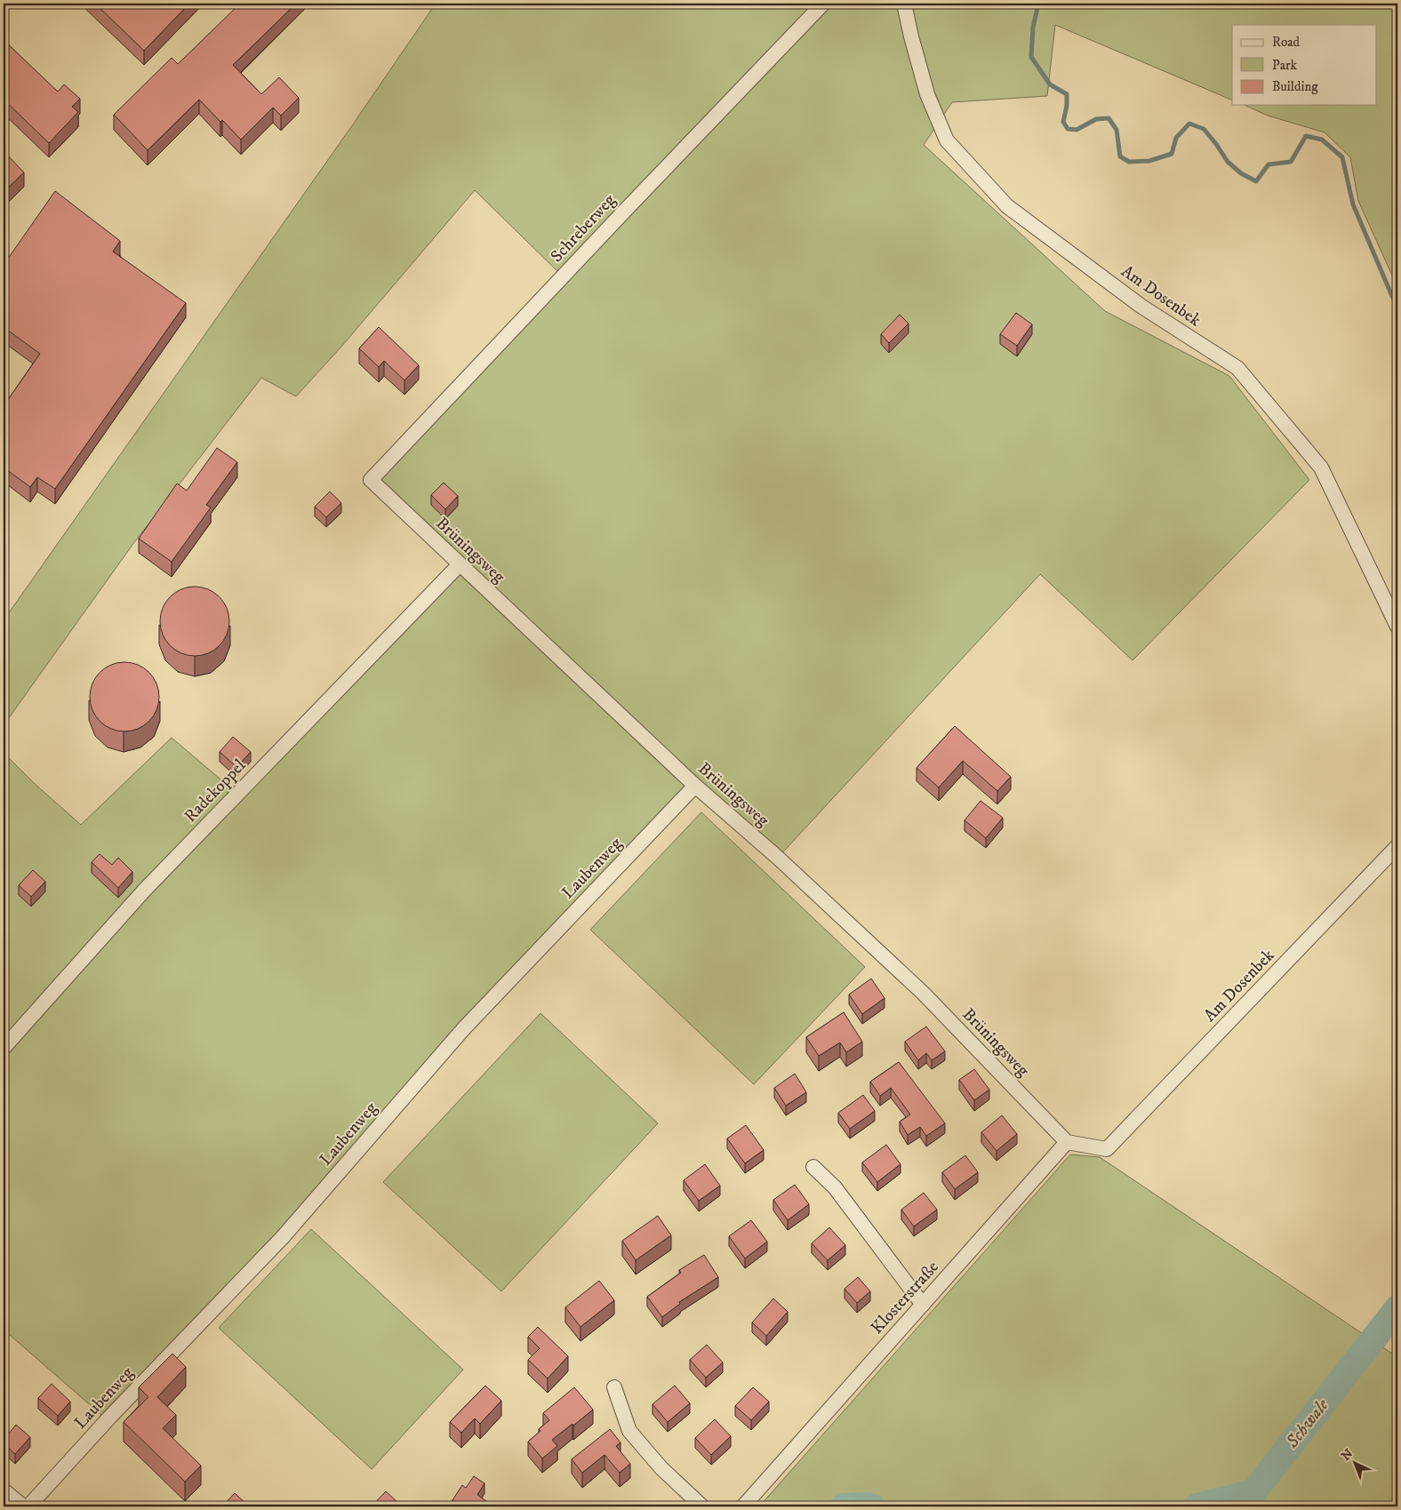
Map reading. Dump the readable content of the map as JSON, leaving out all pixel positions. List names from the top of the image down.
{
  "streets": {
    "street": [
      "Schreberweg",
      "Am Dosenbek",
      "Brüningsweg",
      "Radekoppel",
      "Laubenweg",
      "Klosterstraße"
    ]
  },
  "crossings": [
    ["Schreberweg", "Brüningsweg"],
    ["Am Dosenbek", "Brüningsweg"],
    ["Am Dosenbek", "Klosterstraße"],
    ["Brüningsweg", "Radekoppel"],
    ["Brüningsweg", "Laubenweg"],
    ["Brüningsweg", "Klosterstraße"]
  ],
  "water": ["Schwale"],
  "legend": ["Road", "Park", "Building"],
  "north": "top left"
}
